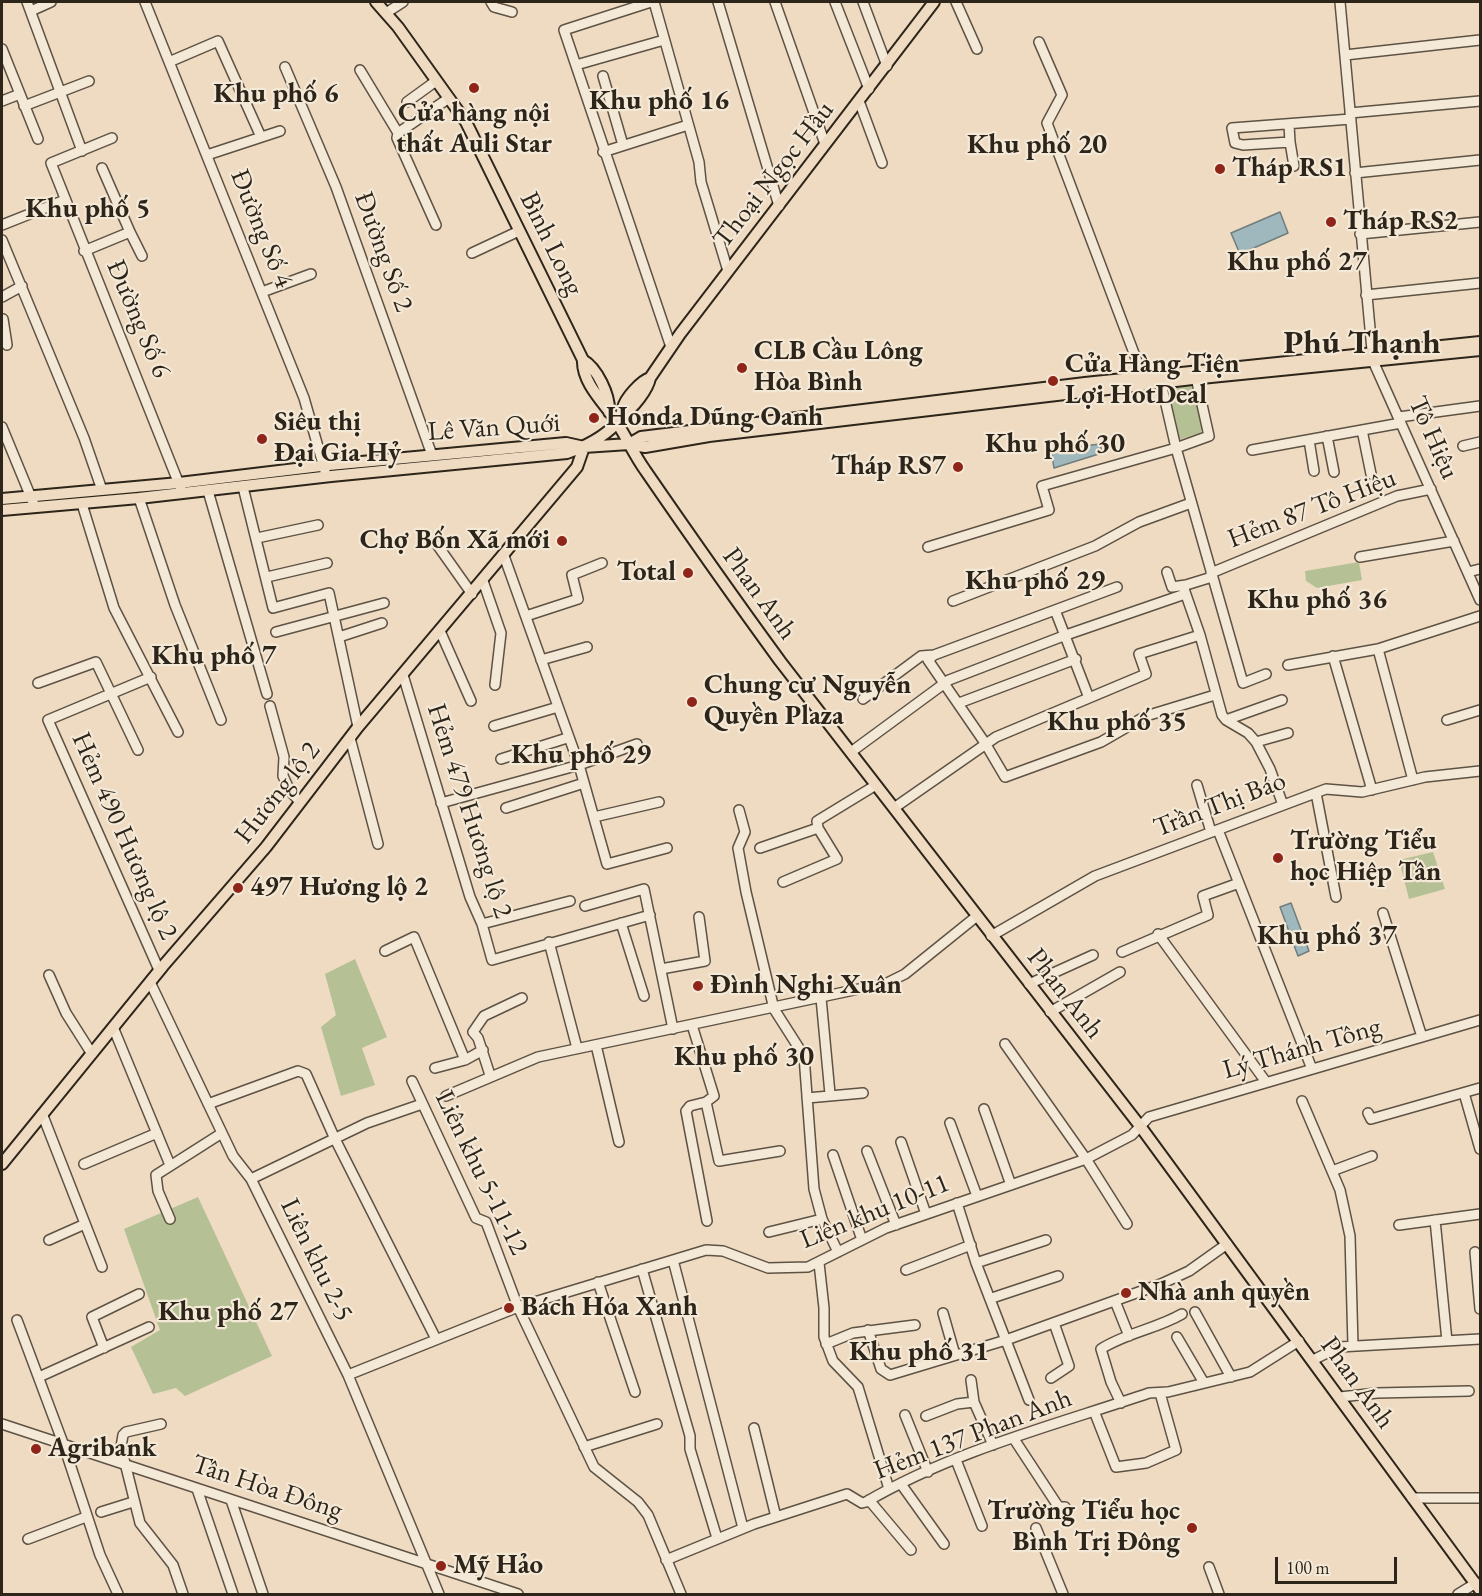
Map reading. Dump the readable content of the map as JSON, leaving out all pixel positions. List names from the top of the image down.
{
  "streets": {
    "main road": [
      "Thoại Ngọc Hầu",
      "Bình Long",
      "Lê Văn Quới",
      "Phan Anh",
      "Hương lộ 2"
    ],
    "street": [
      "Đường Số 4",
      "Đường Số 2",
      "Đường Số 6",
      "Tô Hiệu",
      "Hẻm 87 Tô Hiệu",
      "Trần Thị Báo",
      "Hẻm 479 Hương lộ 2",
      "Hẻm 490 Hương lộ 2",
      "Lý Thánh Tông",
      "Liên khu 5-11-12",
      "Liên khu 10-11",
      "Liên khu 2-5",
      "Hẻm 137 Phan Anh",
      "Tân Hòa Đông"
    ]
  },
  "crossings": [
    ["Thoại Ngọc Hầu", "Bình Long"],
    ["Thoại Ngọc Hầu", "Lê Văn Quới"],
    ["Thoại Ngọc Hầu", "Phan Anh"],
    ["Thoại Ngọc Hầu", "Hương lộ 2"],
    ["Đường Số 4", "Lê Văn Quới"],
    ["Bình Long", "Phan Anh"],
    ["Đường Số 2", "Lê Văn Quới"],
    ["Đường Số 6", "Lê Văn Quới"],
    ["Lê Văn Quới", "Hương lộ 2"],
    ["Tô Hiệu", "Hẻm 87 Tô Hiệu"],
    ["Hẻm 87 Tô Hiệu", "Phan Anh"],
    ["Phan Anh", "Trần Thị Báo"],
    ["Phan Anh", "Lý Thánh Tông"],
    ["Phan Anh", "Liên khu 10-11"],
    ["Phan Anh", "Hẻm 137 Phan Anh"],
    ["Hương lộ 2", "Hẻm 479 Hương lộ 2"],
    ["Hương lộ 2", "Hẻm 490 Hương lộ 2"],
    ["Hương lộ 2", "Liên khu 2-5"],
    ["Lý Thánh Tông", "Liên khu 10-11"],
    ["Liên khu 5-11-12", "Liên khu 10-11"],
    ["Liên khu 5-11-12", "Hẻm 137 Phan Anh"],
    ["Liên khu 10-11", "Liên khu 2-5"],
    ["Liên khu 2-5", "Tân Hòa Đông"]
  ],
  "districts": [
    "Khu phố 6",
    "Khu phố 16",
    "Khu phố 20",
    "Khu phố 5",
    "Khu phố 27",
    "Phú Thạnh",
    "Khu phố 30",
    "Khu phố 29",
    "Khu phố 36",
    "Khu phố 7",
    "Khu phố 35",
    "Khu phố 29",
    "Khu phố 37",
    "Khu phố 30",
    "Khu phố 27",
    "Khu phố 31"
  ],
  "places": [
    "Cửa hàng nội thất Auli Star",
    "Tháp RS1",
    "Tháp RS2",
    "CLB Cầu Lông Hòa Bình",
    "Cửa Hàng Tiện Lợi HotDeal",
    "Honda Dũng Oanh",
    "Siêu thị Đại Gia Hỷ",
    "Tháp RS7",
    "Chợ Bốn Xã mới",
    "Total",
    "Chung cư Nguyễn Quyền Plaza",
    "Trường Tiểu học Hiệp Tân",
    "497 Hương lộ 2",
    "Đình Nghi Xuân",
    "Nhà anh quyền",
    "Bách Hóa Xanh",
    "Agribank",
    "Trường Tiểu học Bình Trị Đông",
    "Mỹ Hảo"
  ],
  "scale_bar": "100 m"
}
